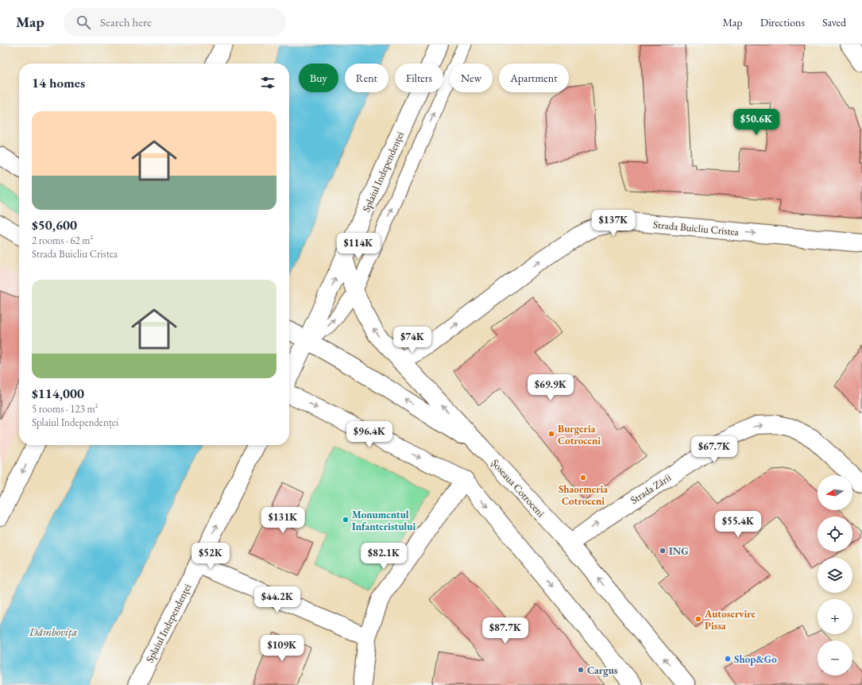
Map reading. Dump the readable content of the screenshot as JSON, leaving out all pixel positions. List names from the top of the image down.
{
  "streets": {
    "main road": [
      "Splaiul Independenței",
      "Strada Buicliu Cristea",
      "Șoseaua Cotroceni",
      "Strada Zării"
    ]
  },
  "crossings": [
    ["Splaiul Independenței", "Șoseaua Cotroceni"],
    ["Șoseaua Cotroceni", "Strada Zării"]
  ],
  "one_way": ["Splaiul Independenței", "Strada Buicliu Cristea", "Strada Zării"],
  "water": ["Dâmbovița"],
  "places": [
    "Burgeria Cotroceni",
    "Shaormeria Cotroceni",
    "Monumentul Infanteristului",
    "ING",
    "Autoservire Pissa",
    "Shop&Go",
    "Cargus"
  ],
  "north": "left",
  "page": {
    "header": "Map",
    "search": "Search here",
    "nav": ["Map", "Directions", "Saved"],
    "chip": [
      "Buy",
      "Rent",
      "Filters",
      "New",
      "Apartment"
    ],
    "heading": "14 homes",
    "list": [
      {
        "name": "$50,600",
        "note": "2 rooms · 62 m² · Strada Buicliu Cristea"
      },
      {
        "name": "$114,000",
        "note": "5 rooms · 123 m² · Splaiul Independenței"
      }
    ],
    "price": [
      "$50.6K",
      "$137K",
      "$114K",
      "$74K",
      "$69.9K",
      "$96.4K",
      "$67.7K",
      "$131K",
      "$55.4K",
      "$52K",
      "$82.1K",
      "$44.2K",
      "$87.7K",
      "$109K"
    ],
    "map_buttons": ["+", "−"]
  }
}
